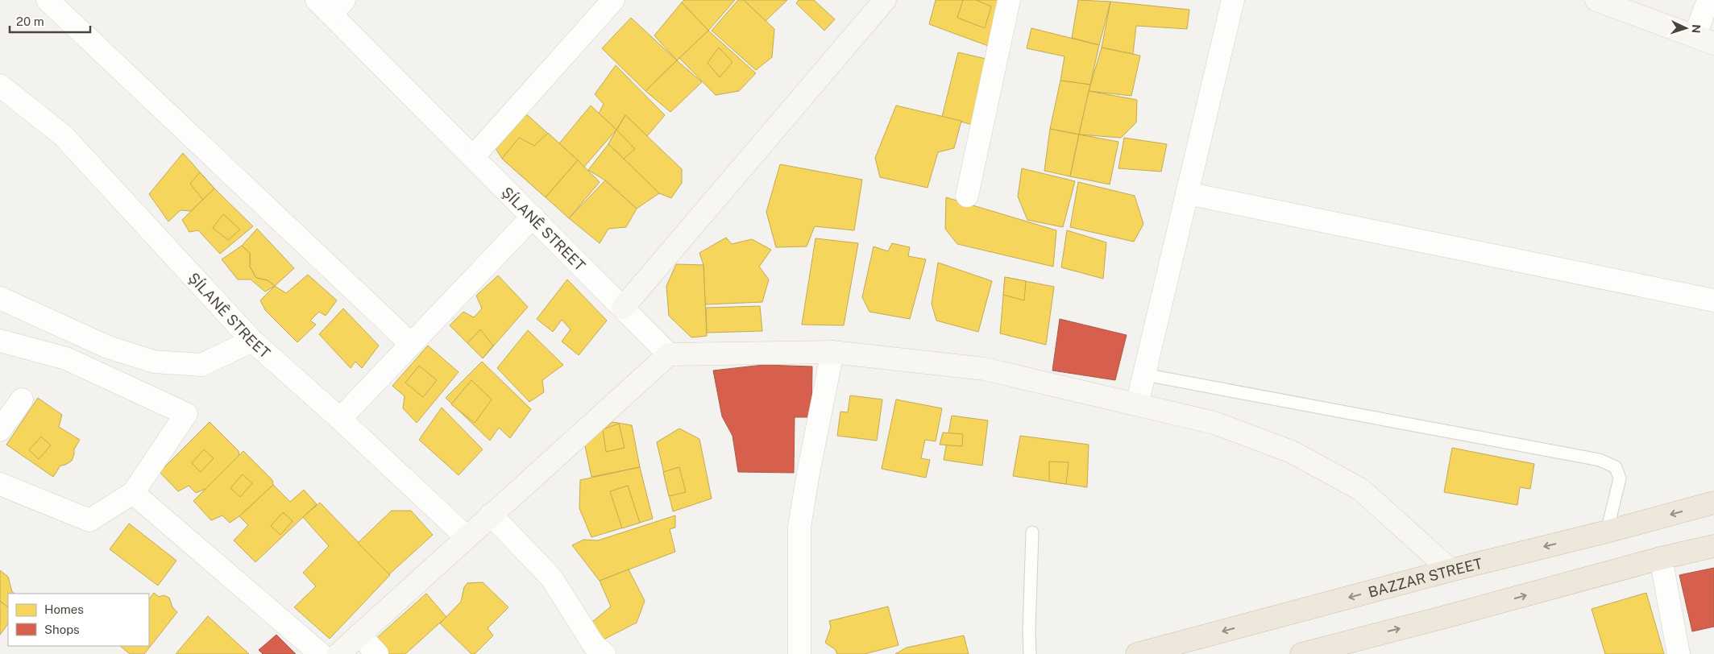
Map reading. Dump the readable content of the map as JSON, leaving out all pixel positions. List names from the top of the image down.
{
  "streets": {
    "highway": ["BAZZAR STREET"],
    "street": ["ŞÍLANÊ STREET"]
  },
  "legend": ["Homes", "Shops"],
  "scale_bar": "20 m",
  "north": "right"
}
